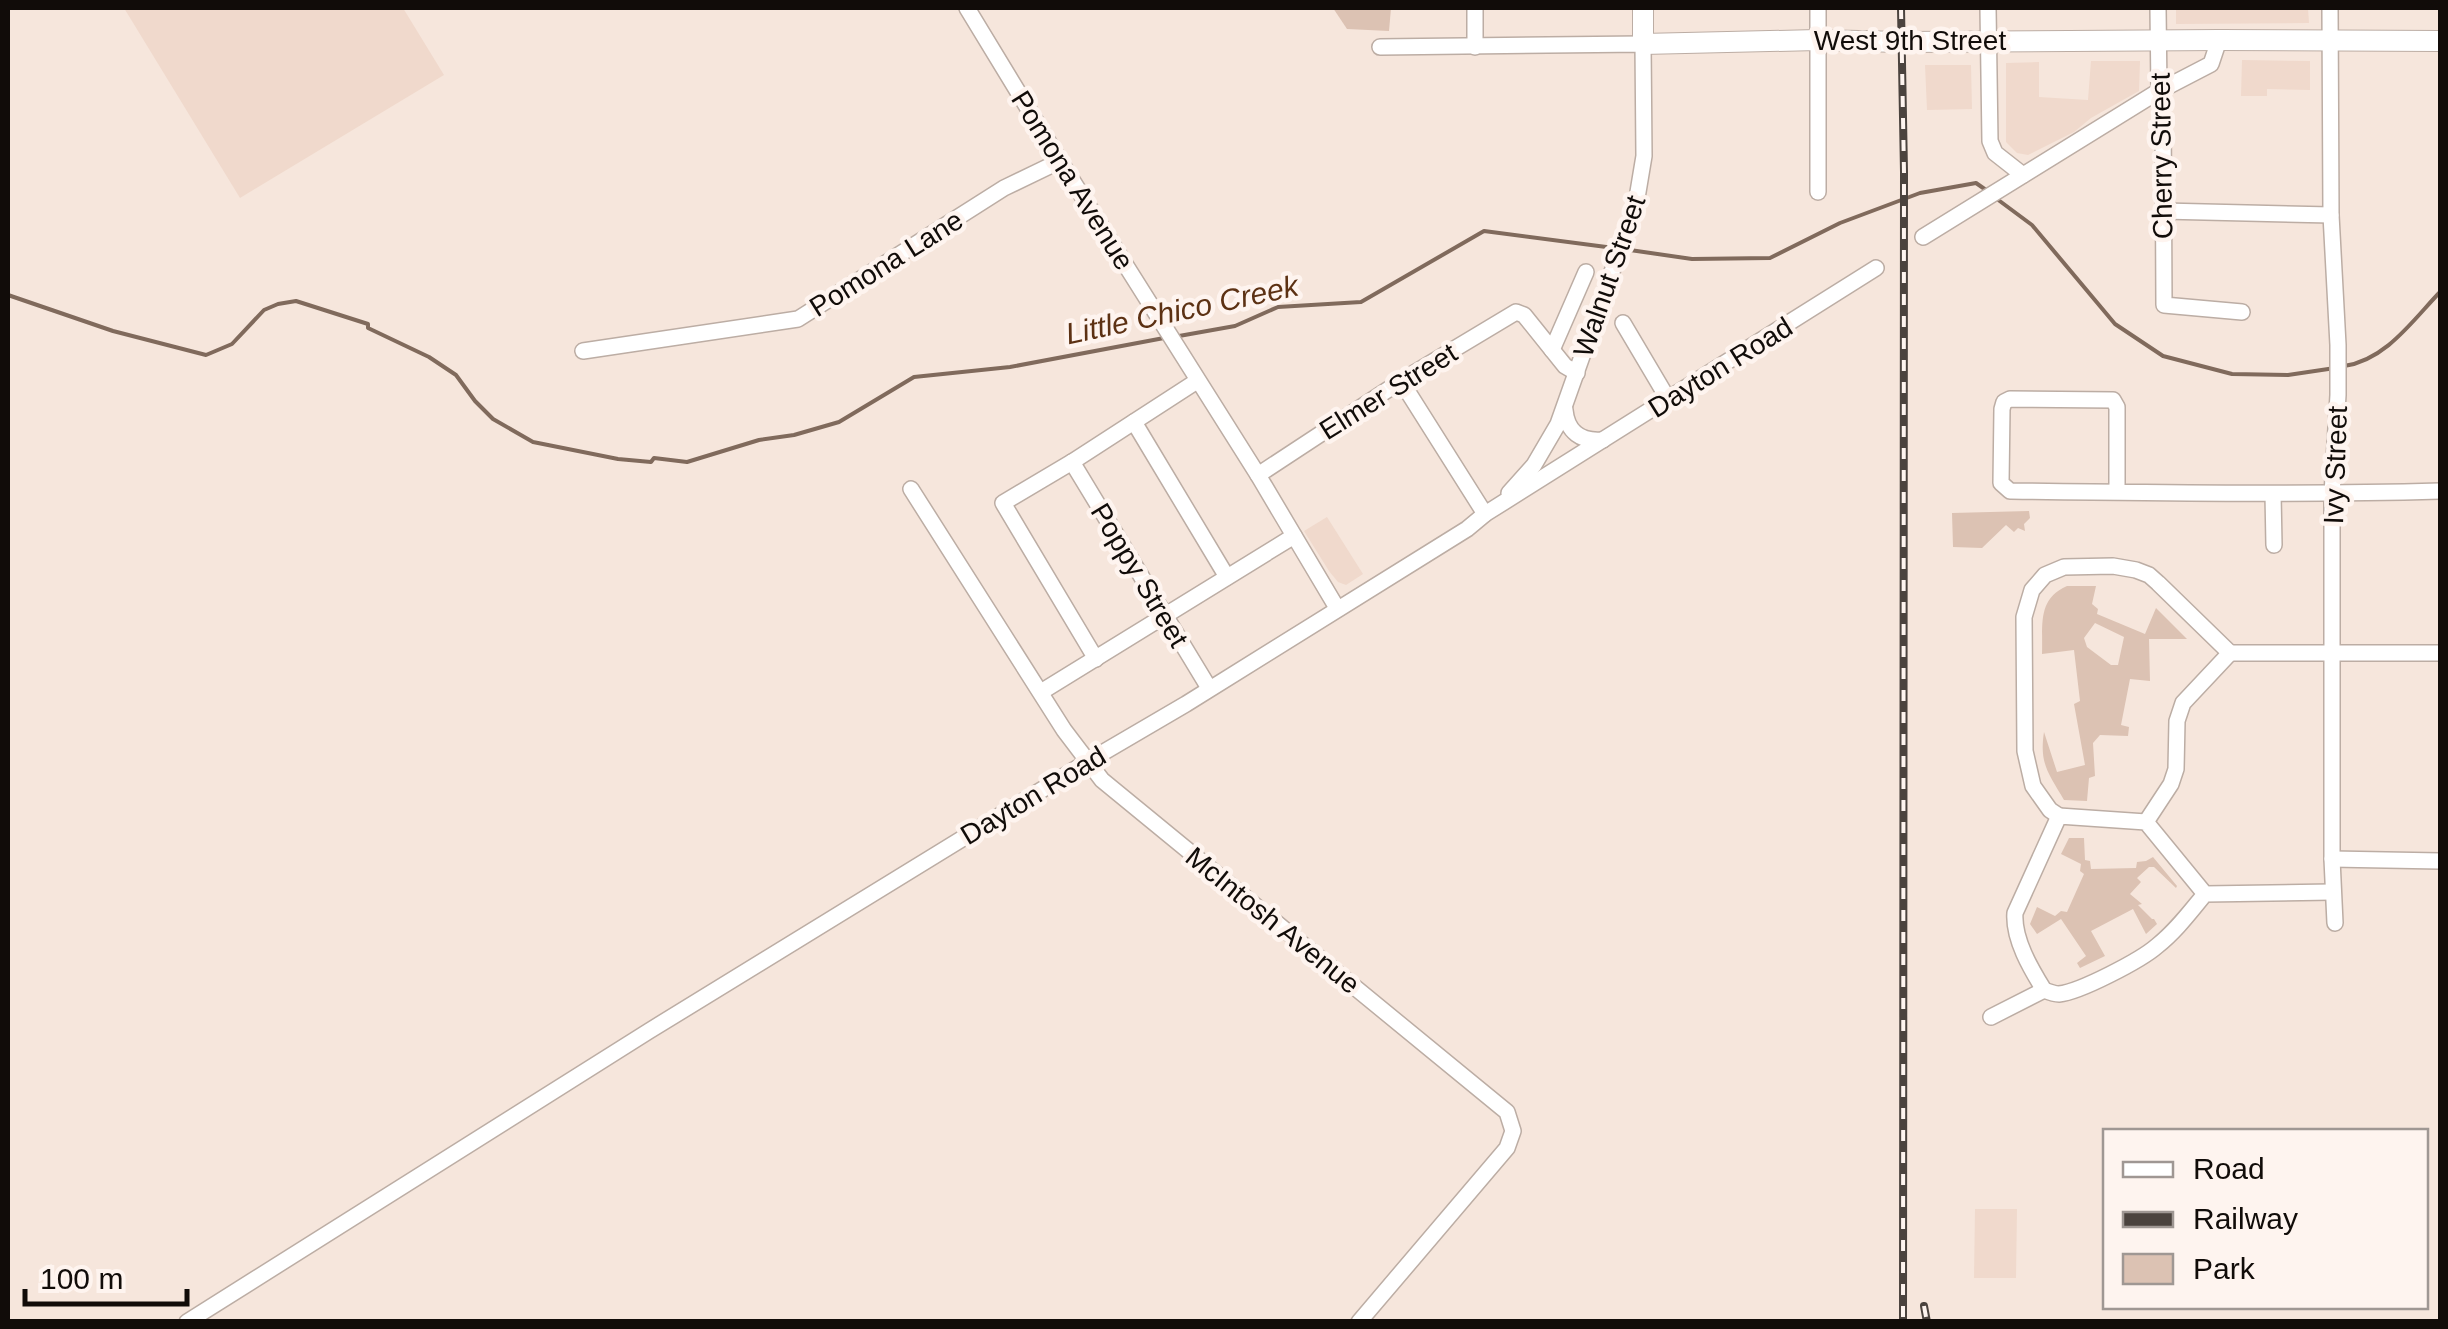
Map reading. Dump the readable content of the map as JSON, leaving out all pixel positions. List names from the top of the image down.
{
  "streets": {
    "main road": ["West 9th Street", "Walnut Street"],
    "street": [
      "Cherry Street",
      "Pomona Avenue",
      "Pomona Lane",
      "Dayton Road",
      "Elmer Street",
      "Ivy Street",
      "Poppy Street",
      "McIntosh Avenue"
    ]
  },
  "crossings": [
    ["West 9th Street", "Cherry Street"],
    ["West 9th Street", "Walnut Street"],
    ["West 9th Street", "Ivy Street"],
    ["Pomona Avenue", "Pomona Lane"],
    ["Pomona Avenue", "Dayton Road"],
    ["Pomona Avenue", "Elmer Street"],
    ["Walnut Street", "Dayton Road"],
    ["Dayton Road", "Poppy Street"],
    ["Dayton Road", "McIntosh Avenue"]
  ],
  "water": ["Little Chico Creek"],
  "legend": ["Road", "Railway", "Park"],
  "scale_bar": "100 m"
}
